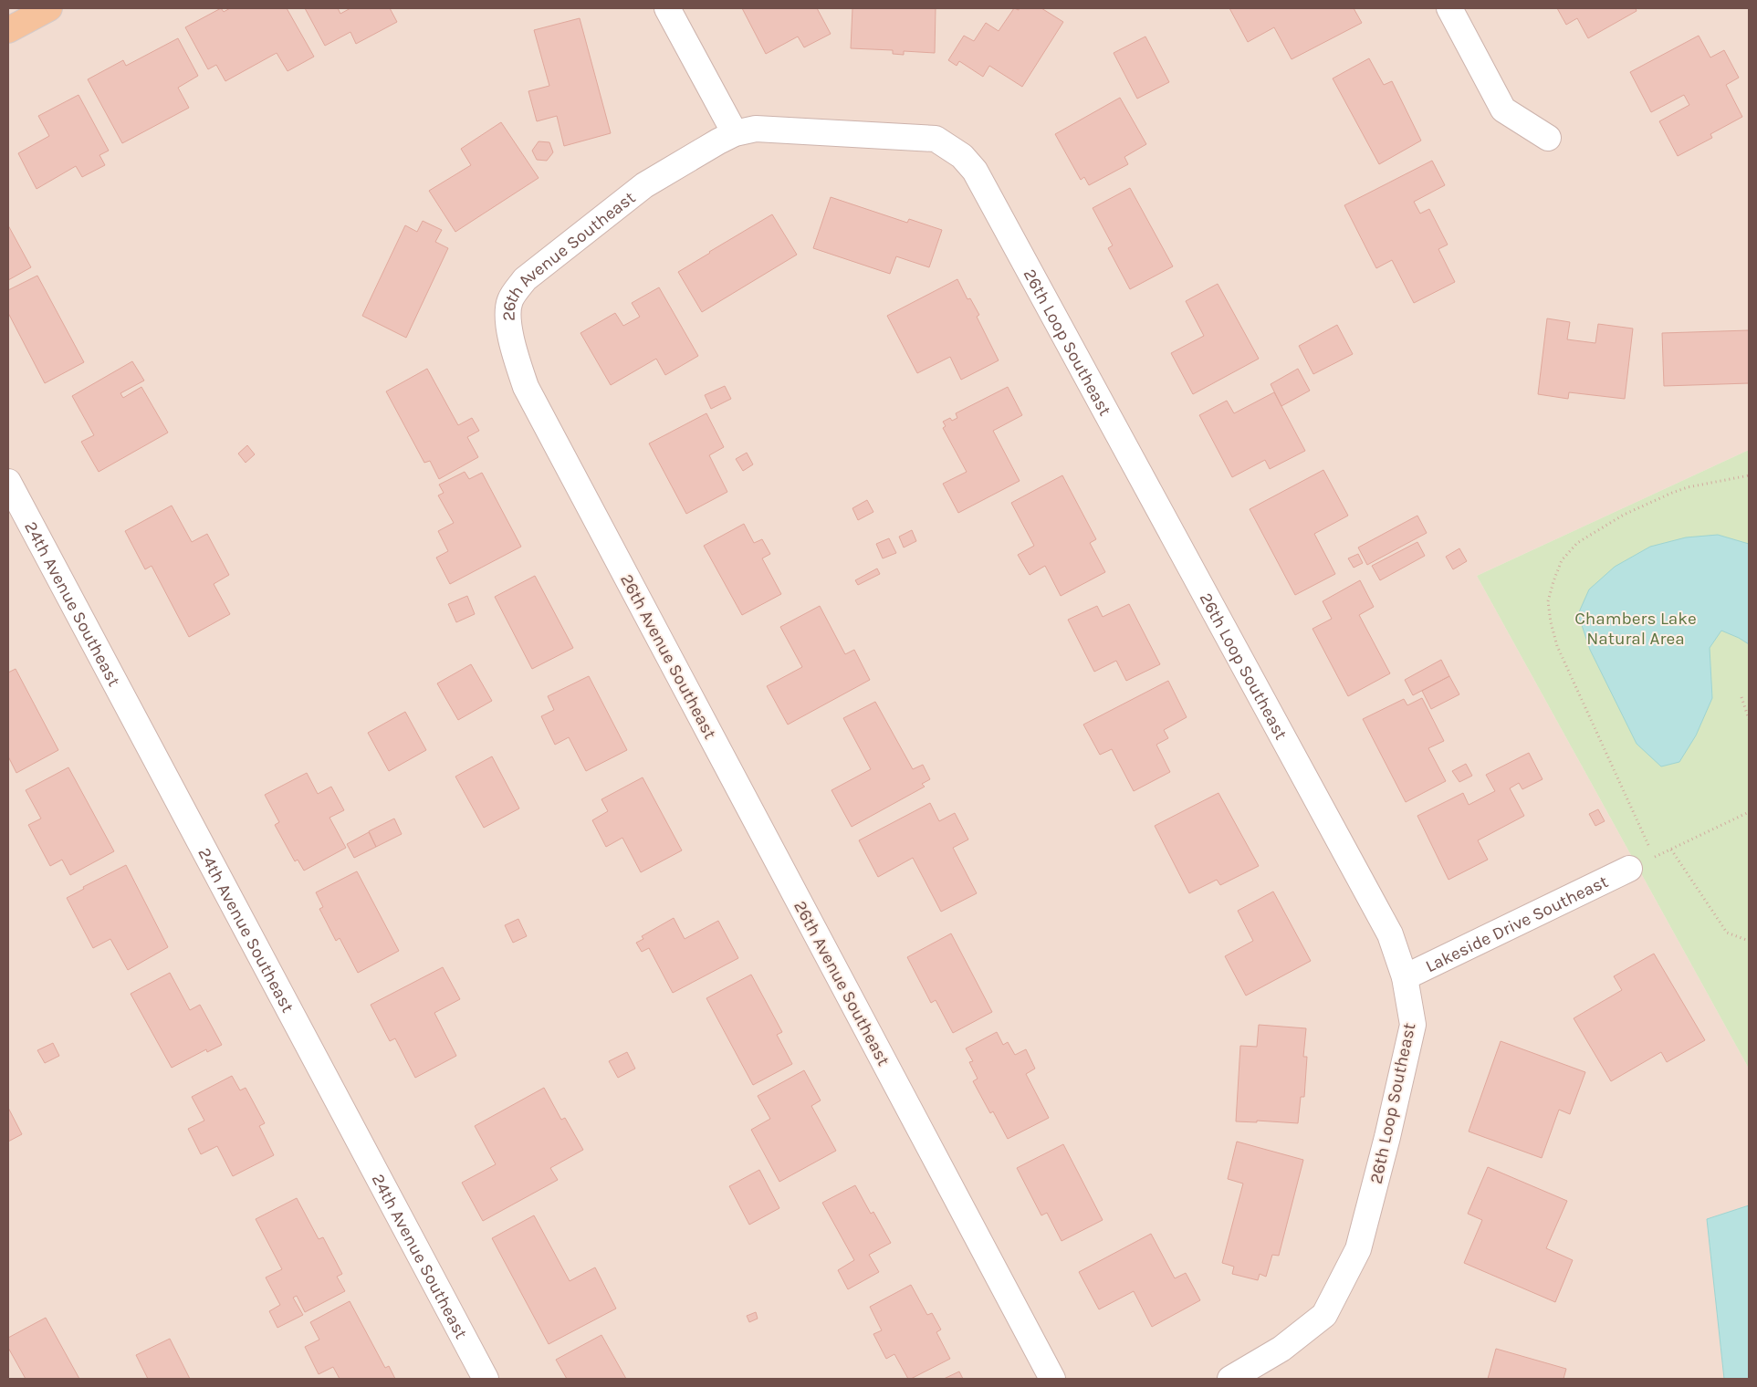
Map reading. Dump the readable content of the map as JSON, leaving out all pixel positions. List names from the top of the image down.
{
  "streets": {
    "street": [
      "26th Avenue Southeast",
      "26th Loop Southeast",
      "24th Avenue Southeast",
      "Lakeside Drive Southeast"
    ]
  },
  "crossings": [
    ["26th Avenue Southeast", "26th Loop Southeast"],
    ["26th Loop Southeast", "Lakeside Drive Southeast"]
  ],
  "parks": ["Chambers Lake Natural Area"]
}
